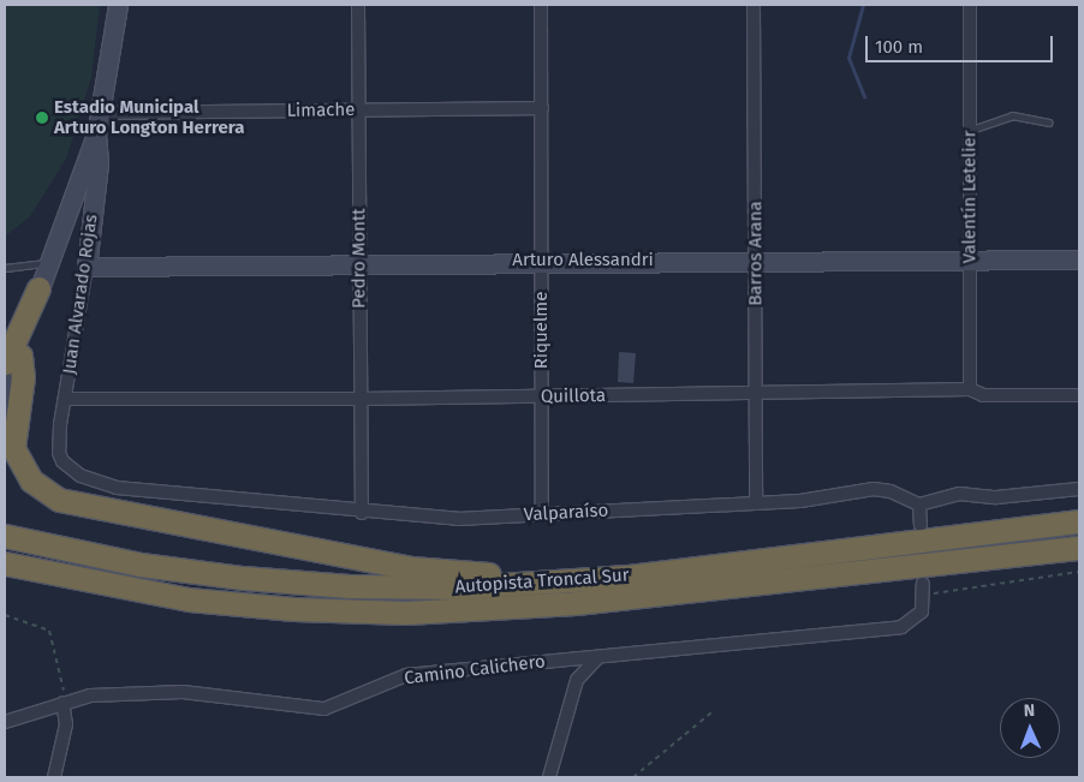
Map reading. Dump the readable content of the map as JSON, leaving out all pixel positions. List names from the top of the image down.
{
  "streets": {
    "highway": ["Autopista Troncal Sur"],
    "main road": ["Arturo Alessandri", "Juan Alvarado Rojas"],
    "street": [
      "Limache",
      "Valentín Letelier",
      "Barros Arana",
      "Pedro Montt",
      "Riquelme",
      "Quillota",
      "Valparaíso",
      "Camino Calichero"
    ]
  },
  "crossings": [
    ["Limache", "Pedro Montt"],
    ["Limache", "Juan Alvarado Rojas"],
    ["Limache", "Riquelme"],
    ["Valentín Letelier", "Arturo Alessandri"],
    ["Valentín Letelier", "Quillota"],
    ["Barros Arana", "Arturo Alessandri"],
    ["Barros Arana", "Quillota"],
    ["Barros Arana", "Valparaíso"],
    ["Pedro Montt", "Arturo Alessandri"],
    ["Pedro Montt", "Quillota"],
    ["Pedro Montt", "Valparaíso"],
    ["Arturo Alessandri", "Juan Alvarado Rojas"],
    ["Arturo Alessandri", "Riquelme"],
    ["Juan Alvarado Rojas", "Quillota"],
    ["Juan Alvarado Rojas", "Valparaíso"],
    ["Riquelme", "Quillota"],
    ["Riquelme", "Valparaíso"]
  ],
  "places": ["Estadio Municipal Arturo Longton Herrera"],
  "scale_bar": "100 m",
  "north": "top"
}
